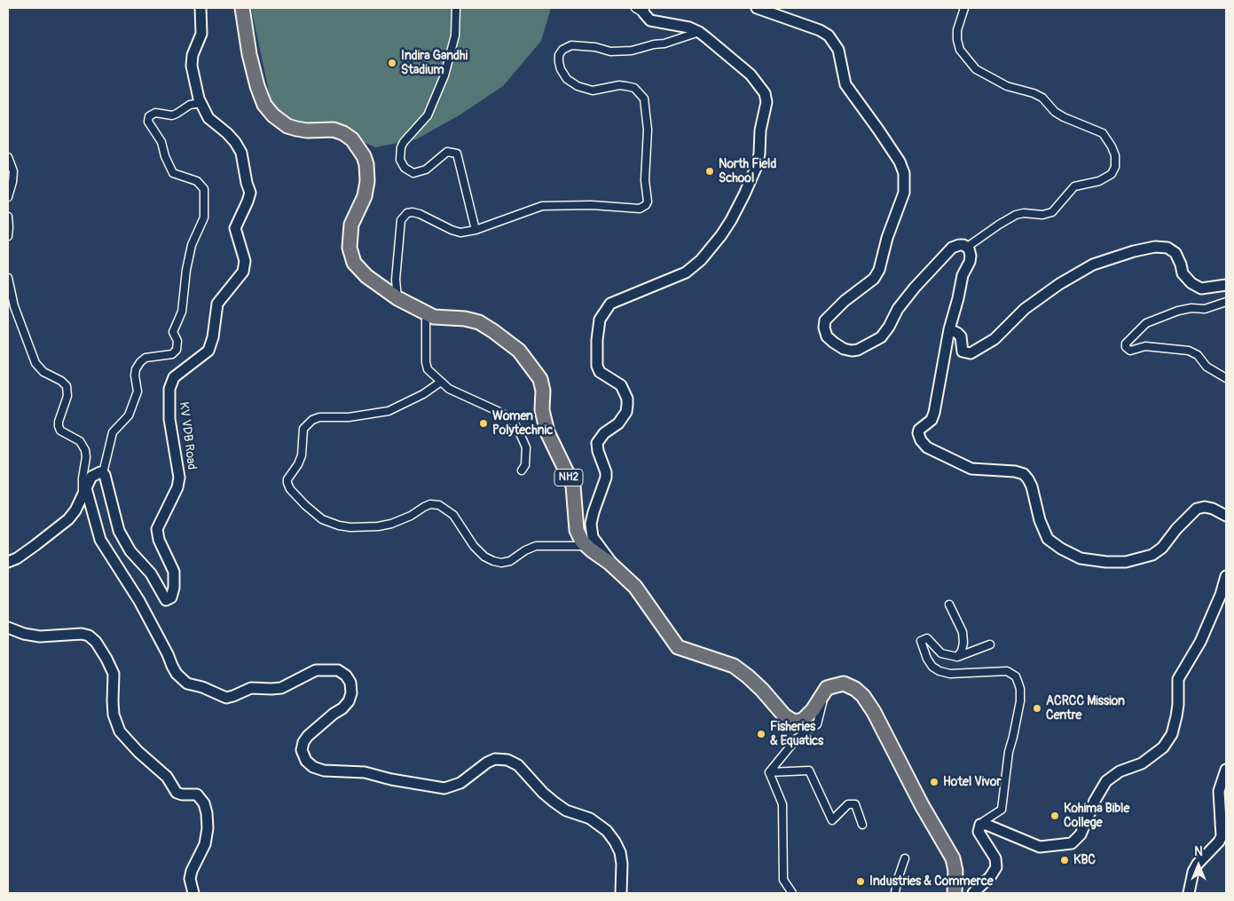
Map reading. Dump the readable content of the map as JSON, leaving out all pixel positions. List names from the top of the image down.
{
  "streets": {
    "highway": ["NH2"],
    "street": ["KV VDB Road"]
  },
  "places": [
    "Indira Gandhi Stadium",
    "North Field School",
    "Women Polytechnic",
    "ACRCC Mission Centre",
    "Fisheries & Equatics",
    "Hotel Vivor",
    "Kohima Bible College",
    "KBC",
    "Industries & Commerce"
  ],
  "north": "top"
}
